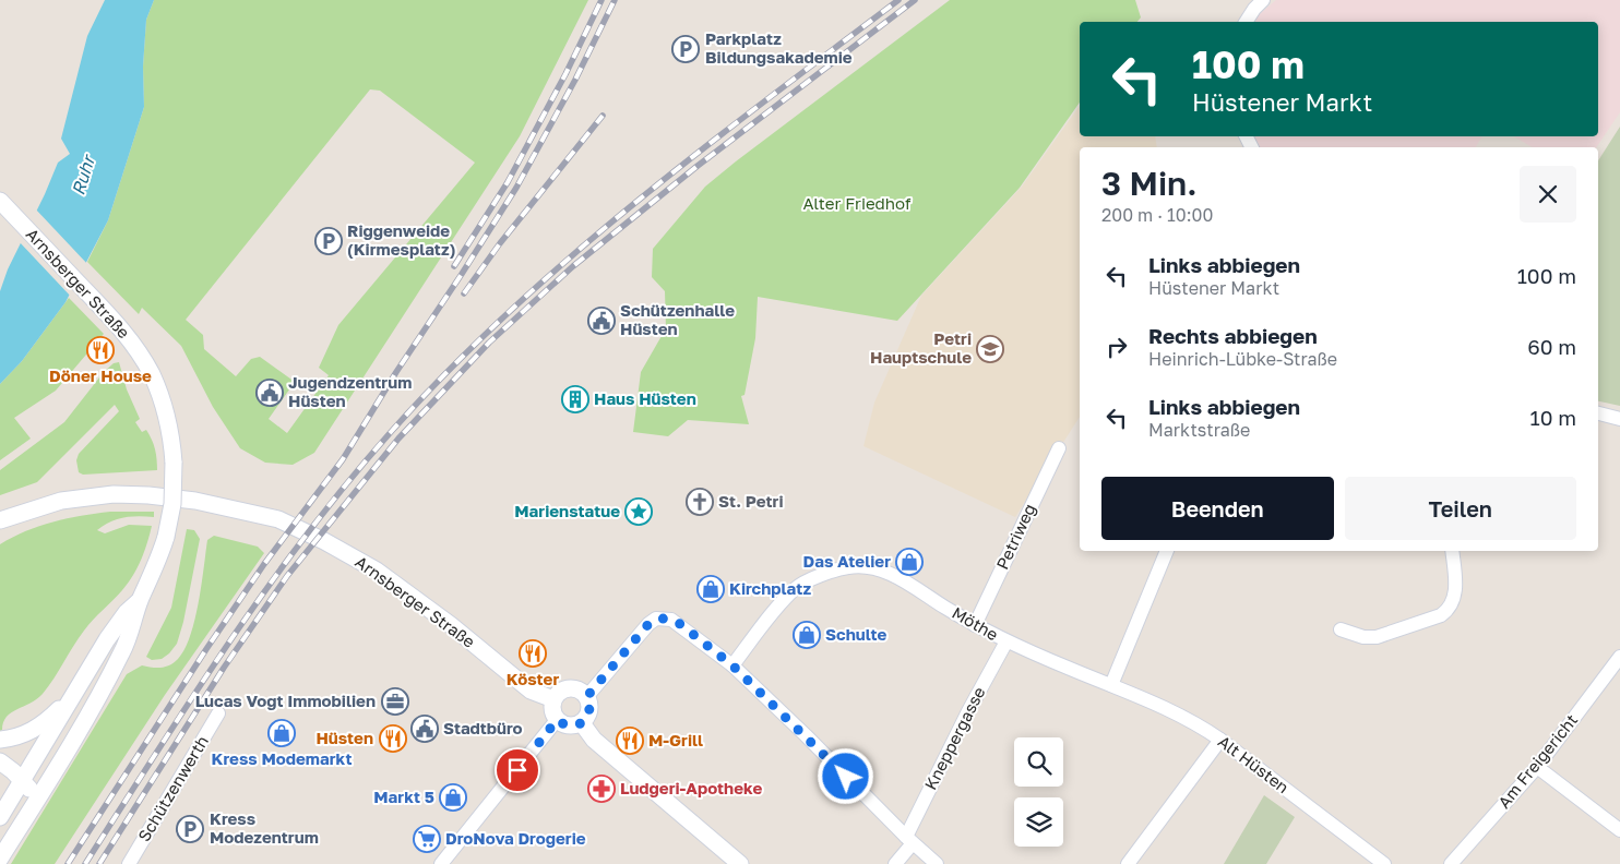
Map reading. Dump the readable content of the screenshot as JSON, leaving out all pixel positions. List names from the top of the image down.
{
  "streets": {
    "street": [
      "Arnsberger Straße",
      "Petriweg",
      "Möthe",
      "Kneppergasse",
      "Am Freigericht",
      "Alt Hüsten",
      "Schützenwerth"
    ]
  },
  "crossings": [
    ["Petriweg", "Möthe"],
    ["Möthe", "Kneppergasse"],
    ["Möthe", "Alt Hüsten"]
  ],
  "water": ["Ruhr"],
  "parks": ["Alter Friedhof"],
  "places": {
    "parking": ["Parkplatz Bildungsakademie", "Riggenweide (Kirmesplatz)", "Kress Modezentrum"],
    "public building": ["Schützenhalle Hüsten", "Jugendzentrum Hüsten", "Stadtbüro"],
    "school or university": ["Petri Hauptschule"],
    "restaurant": [
      "Döner House",
      "Köster",
      "Hüsten",
      "M-Grill"
    ],
    "building": ["Haus Hüsten"],
    "church": ["St. Petri"],
    "place": ["Marienstatue"],
    "shop": [
      "Das Atelier",
      "Kirchplatz",
      "Schulte",
      "Kress Modemarkt",
      "Markt 5"
    ],
    "office": ["Lucas Vogt Immobilien"],
    "pharmacy": ["Ludgeri-Apotheke"],
    "supermarket": ["DroNova Drogerie"]
  },
  "page": {
    "turn": ["100 m", "Hüstener Markt"],
    "heading": ["3 Min.", "200 m · 10:00"],
    "list": [
      {
        "name": "Links abbiegen",
        "note": "Hüstener Markt",
        "value": "100 m"
      },
      {
        "name": "Rechts abbiegen",
        "note": "Heinrich-Lübke-Straße",
        "value": "60 m"
      },
      {
        "name": "Links abbiegen",
        "note": "Marktstraße",
        "value": "10 m"
      }
    ],
    "buttons": ["Beenden", "Teilen"]
  }
}
